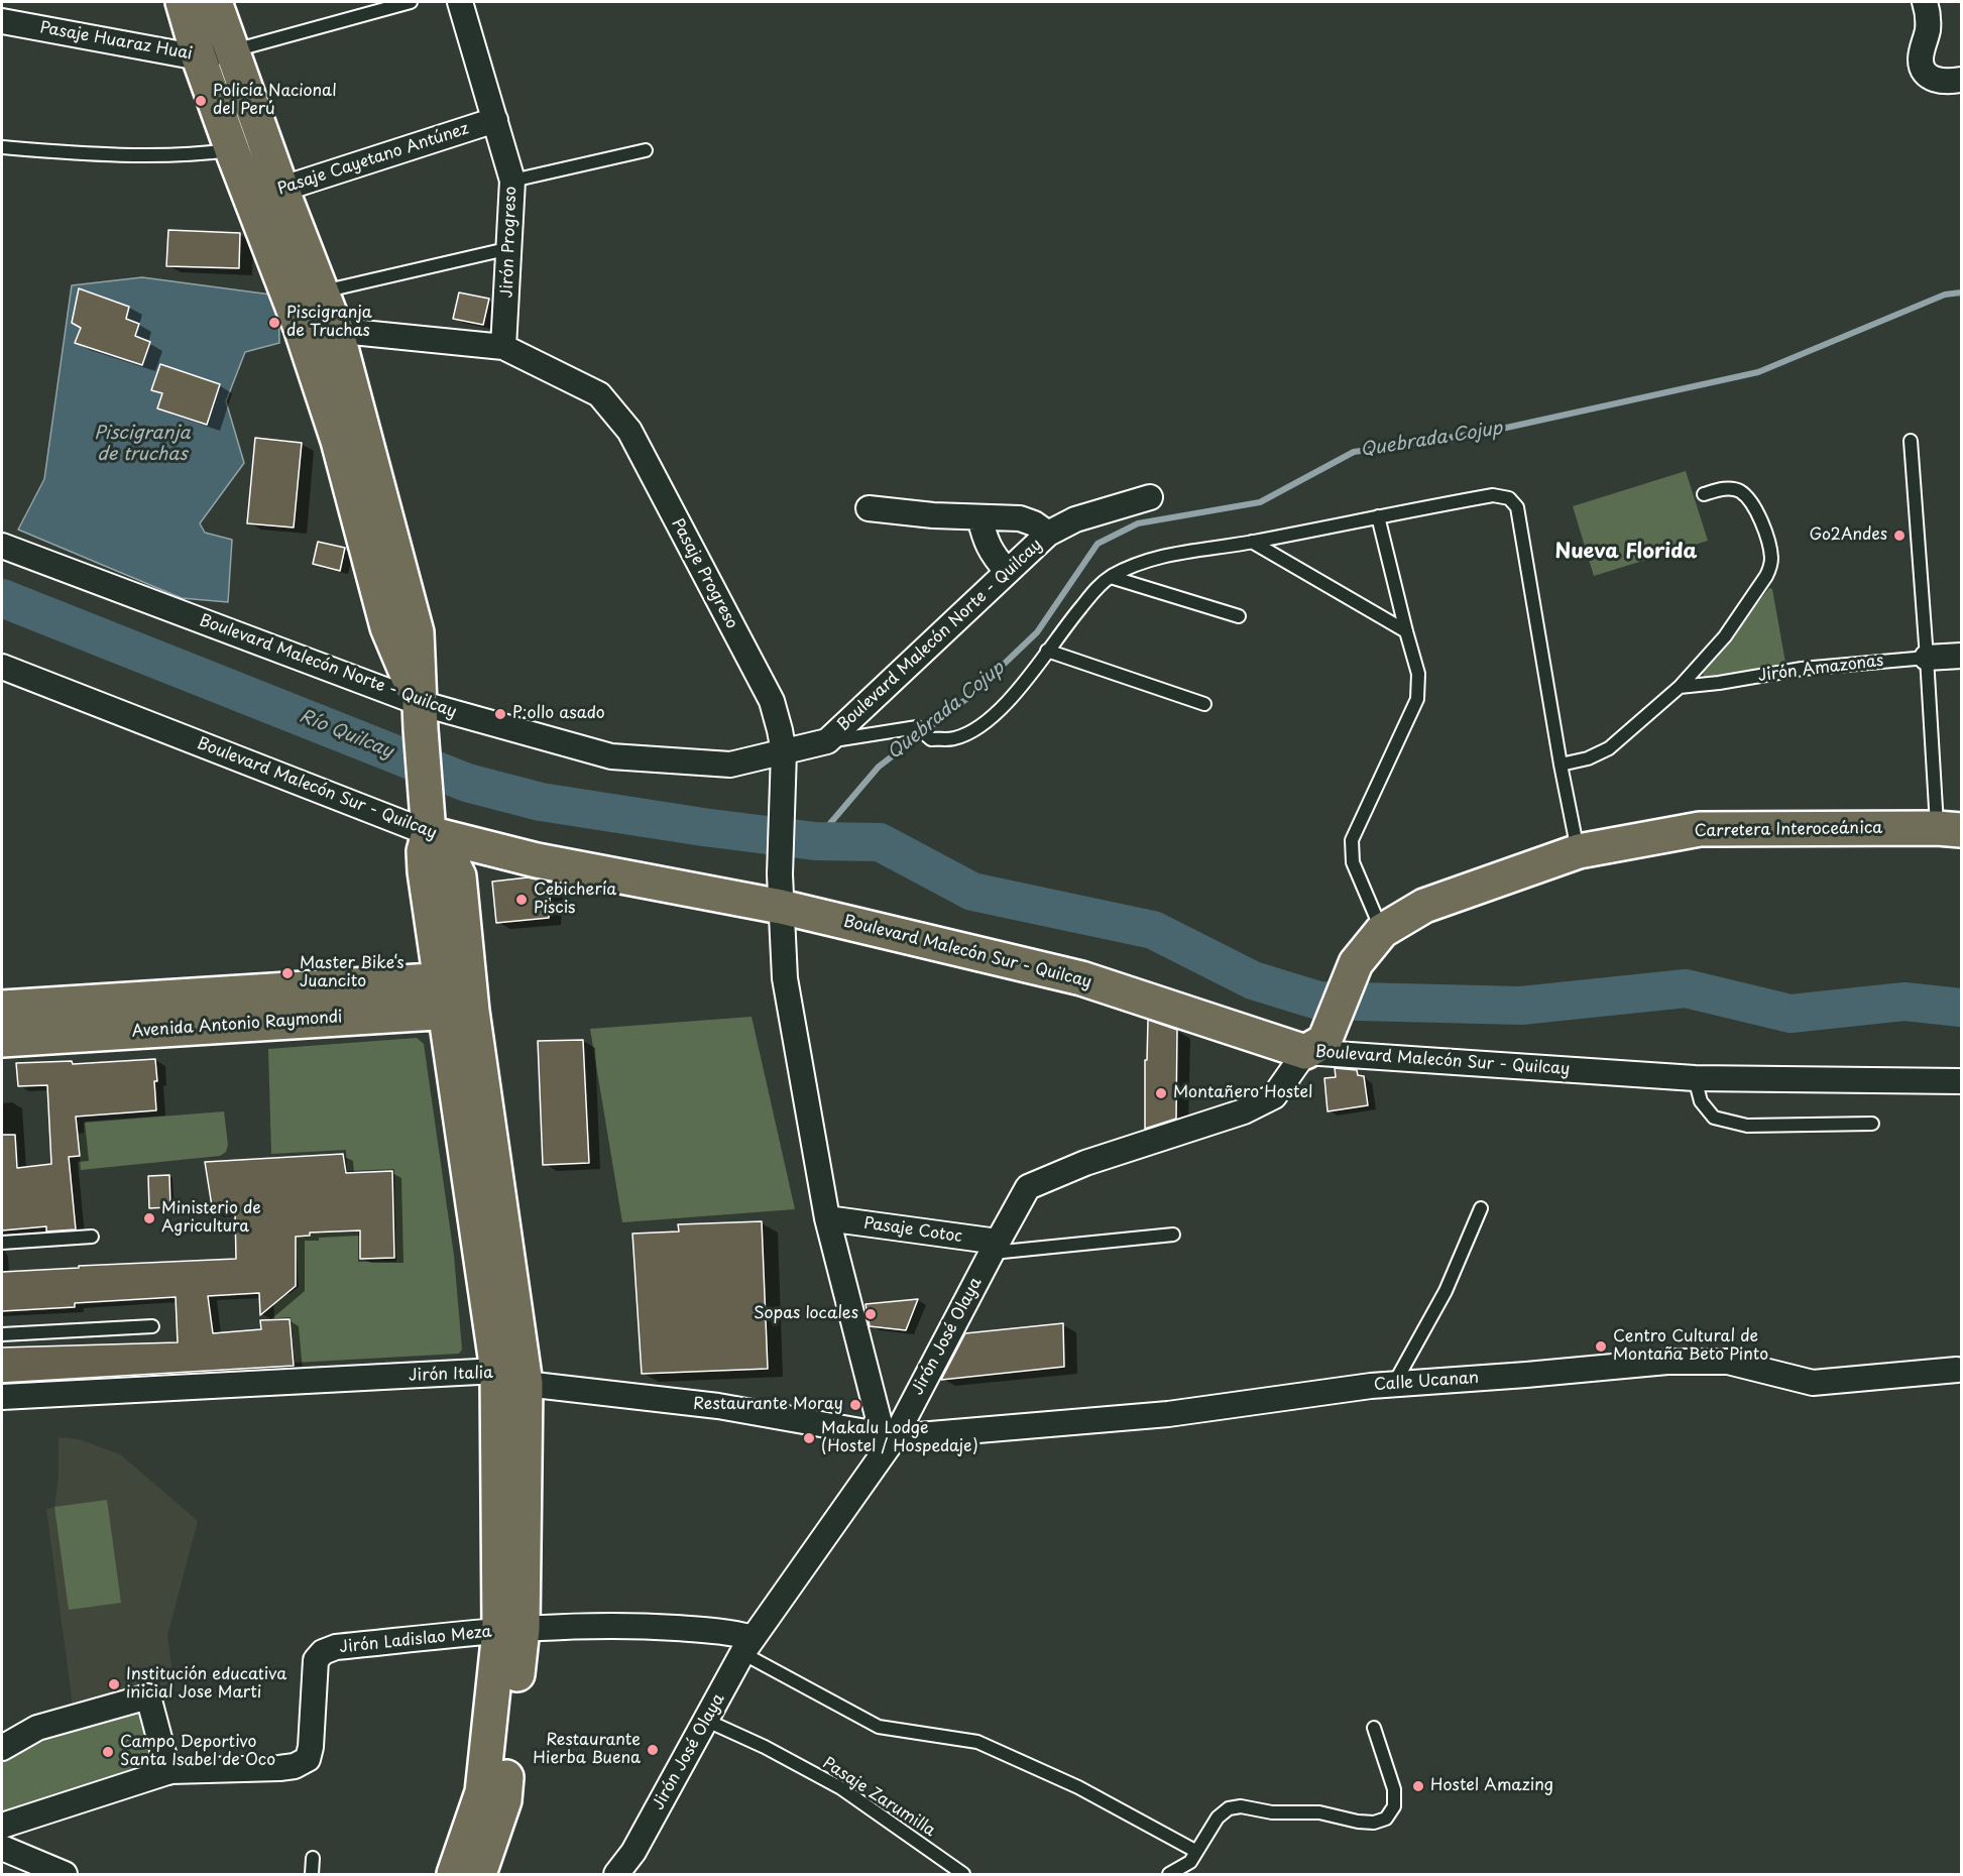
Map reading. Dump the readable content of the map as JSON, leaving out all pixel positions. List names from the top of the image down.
{
  "streets": {
    "main road": ["Boulevard Malecón Sur - Quilcay", "Carretera Interoceánica", "Avenida Antonio Raymondi"],
    "street": [
      "Pasaje Huaraz Huai",
      "Pasaje Cayetano Antúnez",
      "Jirón Progreso",
      "Pasaje Progreso",
      "Boulevard Malecón Norte - Quilcay",
      "Jirón Amazonas",
      "Pasaje Cotoc",
      "Jirón José Olaya",
      "Jirón Italia",
      "Calle Ucanan",
      "Jirón Ladislao Meza"
    ],
    "lane": ["Pasaje Zarumilla"]
  },
  "crossings": [
    ["Pasaje Cayetano Antúnez", "Jirón Progreso"],
    ["Jirón Progreso", "Pasaje Progreso"],
    ["Pasaje Progreso", "Boulevard Malecón Norte - Quilcay"],
    ["Pasaje Progreso", "Boulevard Malecón Sur - Quilcay"],
    ["Boulevard Malecón Sur - Quilcay", "Carretera Interoceánica"],
    ["Boulevard Malecón Sur - Quilcay", "Jirón José Olaya"],
    ["Carretera Interoceánica", "Jirón José Olaya"],
    ["Pasaje Cotoc", "Jirón José Olaya"],
    ["Jirón José Olaya", "Jirón Italia"],
    ["Jirón José Olaya", "Calle Ucanan"],
    ["Jirón José Olaya", "Jirón Ladislao Meza"],
    ["Jirón José Olaya", "Pasaje Zarumilla"],
    ["Jirón Italia", "Calle Ucanan"]
  ],
  "districts": ["Nueva Florida"],
  "water": ["Piscigranja de truchas", "Quebrada Cojup", "Río Quilcay"],
  "places": [
    "Policía Nacional del Perú",
    "Piscigranja de Truchas",
    "Go2Andes",
    "P:ollo asado",
    "Cebichería Piscis",
    "Master Bike‘s Juancito",
    "Montañero Hostel",
    "Ministerio de Agricultura",
    "Sopas locales",
    "Centro Cultural de Montaña Beto Pinto",
    "Restaurante Moray",
    "Makalu Lodge (Hostel / Hospedaje)",
    "Institución educativa inicial Jose Marti",
    "Restaurante Hierba Buena",
    "Campo Deportivo Santa Isabel de Oco",
    "Hostel Amazing"
  ]
}
